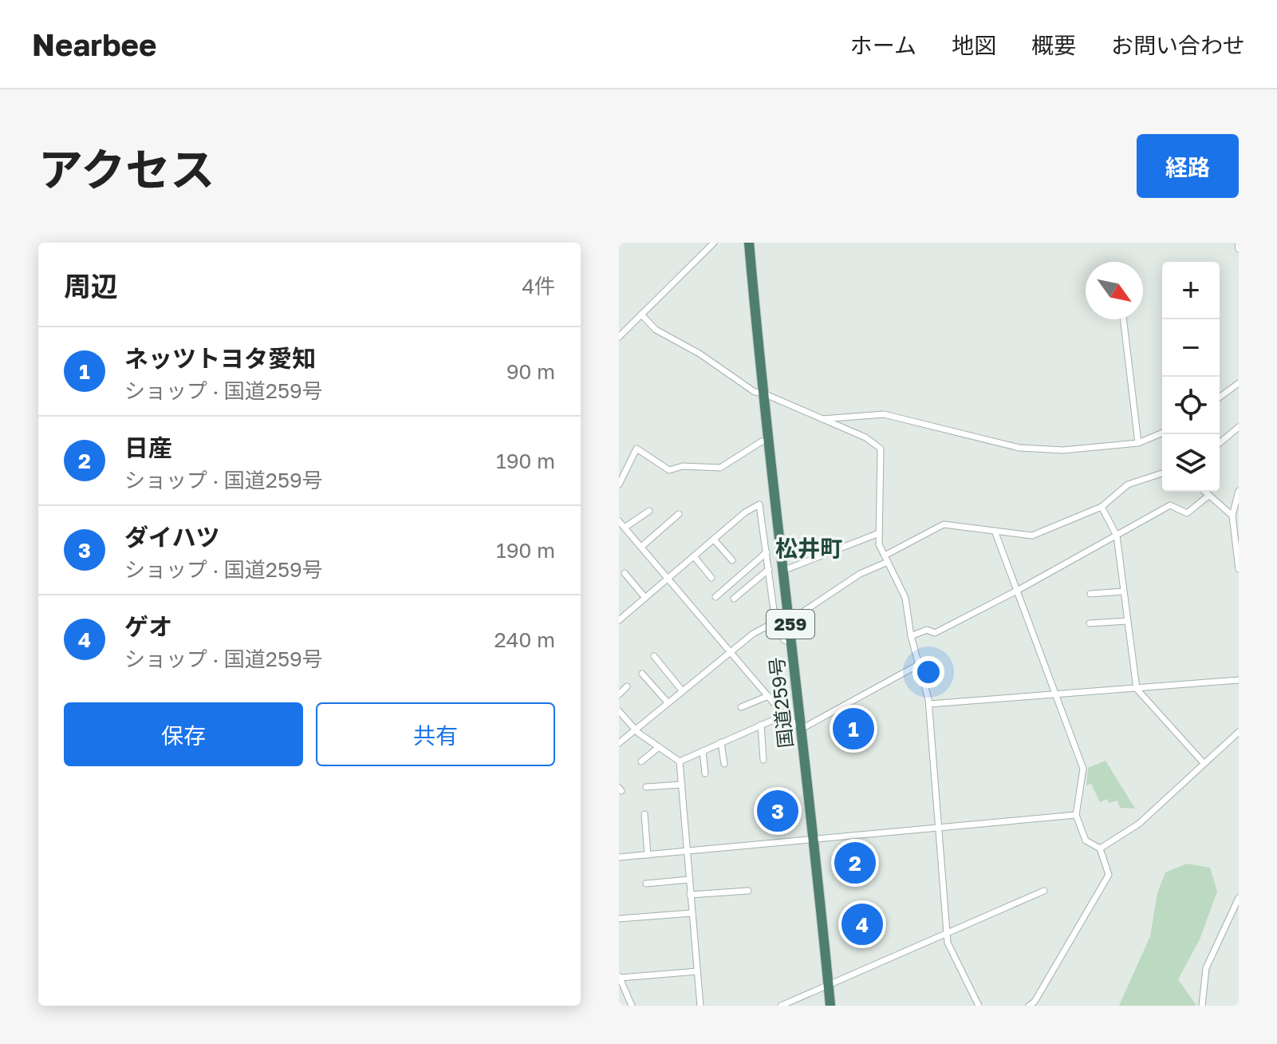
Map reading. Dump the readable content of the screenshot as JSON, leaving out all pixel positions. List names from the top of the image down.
{
  "streets": {
    "highway": ["259", "国道259号"]
  },
  "districts": ["松井町"],
  "north": "bottom right",
  "page": {
    "header": "Nearbee",
    "nav": [
      "ホーム",
      "地図",
      "概要",
      "お問い合わせ"
    ],
    "title": "アクセス",
    "buttons": [
      "経路",
      ["保存", "共有"]
    ],
    "heading": ["周辺", "4件"],
    "map_buttons": ["+", "−"],
    "list": [
      {
        "mark": "1",
        "name": "ネッツトヨタ愛知",
        "note": "ショップ · 国道259号",
        "value": "90 m"
      },
      {
        "mark": "2",
        "name": "日産",
        "note": "ショップ · 国道259号",
        "value": "190 m"
      },
      {
        "mark": "3",
        "name": "ダイハツ",
        "note": "ショップ · 国道259号",
        "value": "190 m"
      },
      {
        "mark": "4",
        "name": "ゲオ",
        "note": "ショップ · 国道259号",
        "value": "240 m"
      }
    ],
    "pins": [
      "1",
      "3",
      "2",
      "4"
    ]
  }
}
